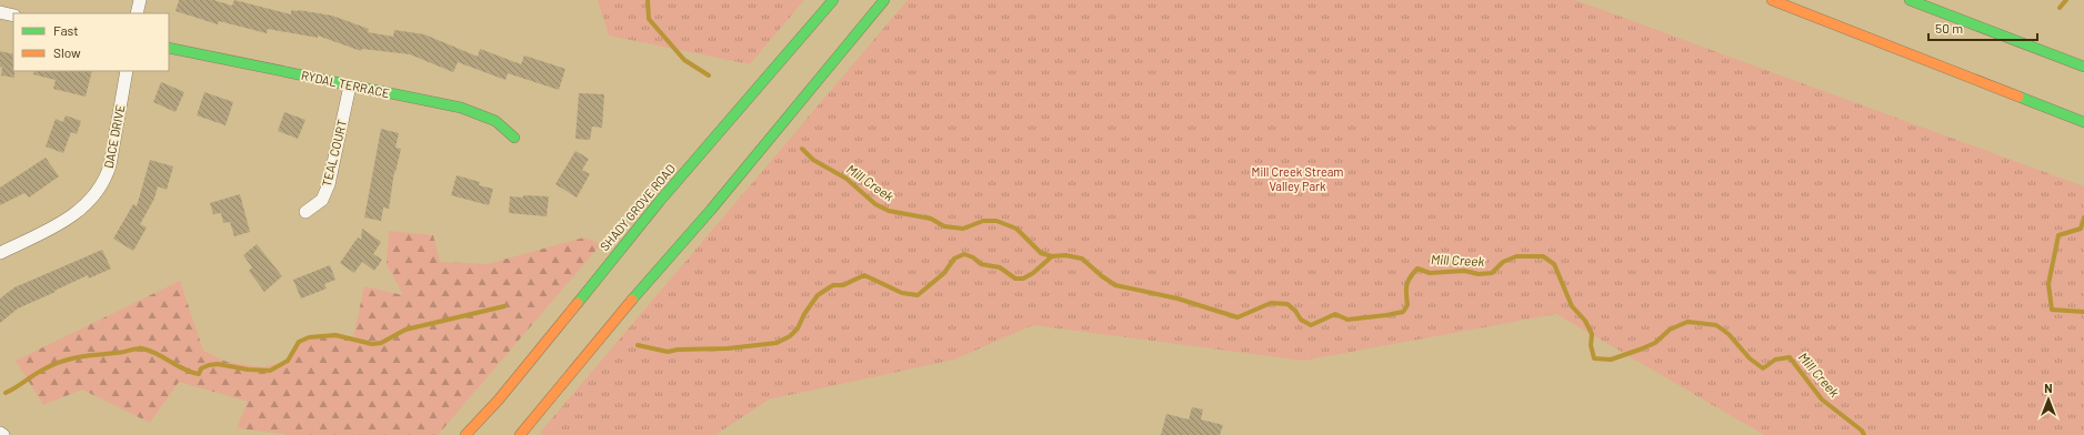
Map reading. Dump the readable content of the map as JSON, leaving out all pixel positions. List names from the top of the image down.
{
  "streets": {
    "main road": ["RYDAL TERRACE", "SHADY GROVE ROAD"],
    "street": ["DACE DRIVE", "TEAL COURT"]
  },
  "crossings": [
    ["RYDAL TERRACE", "TEAL COURT"]
  ],
  "water": ["Mill Creek"],
  "parks": ["Mill Creek Stream Valley Park"],
  "legend": ["Fast", "Slow"],
  "scale_bar": "50 m",
  "north": "top"
}
